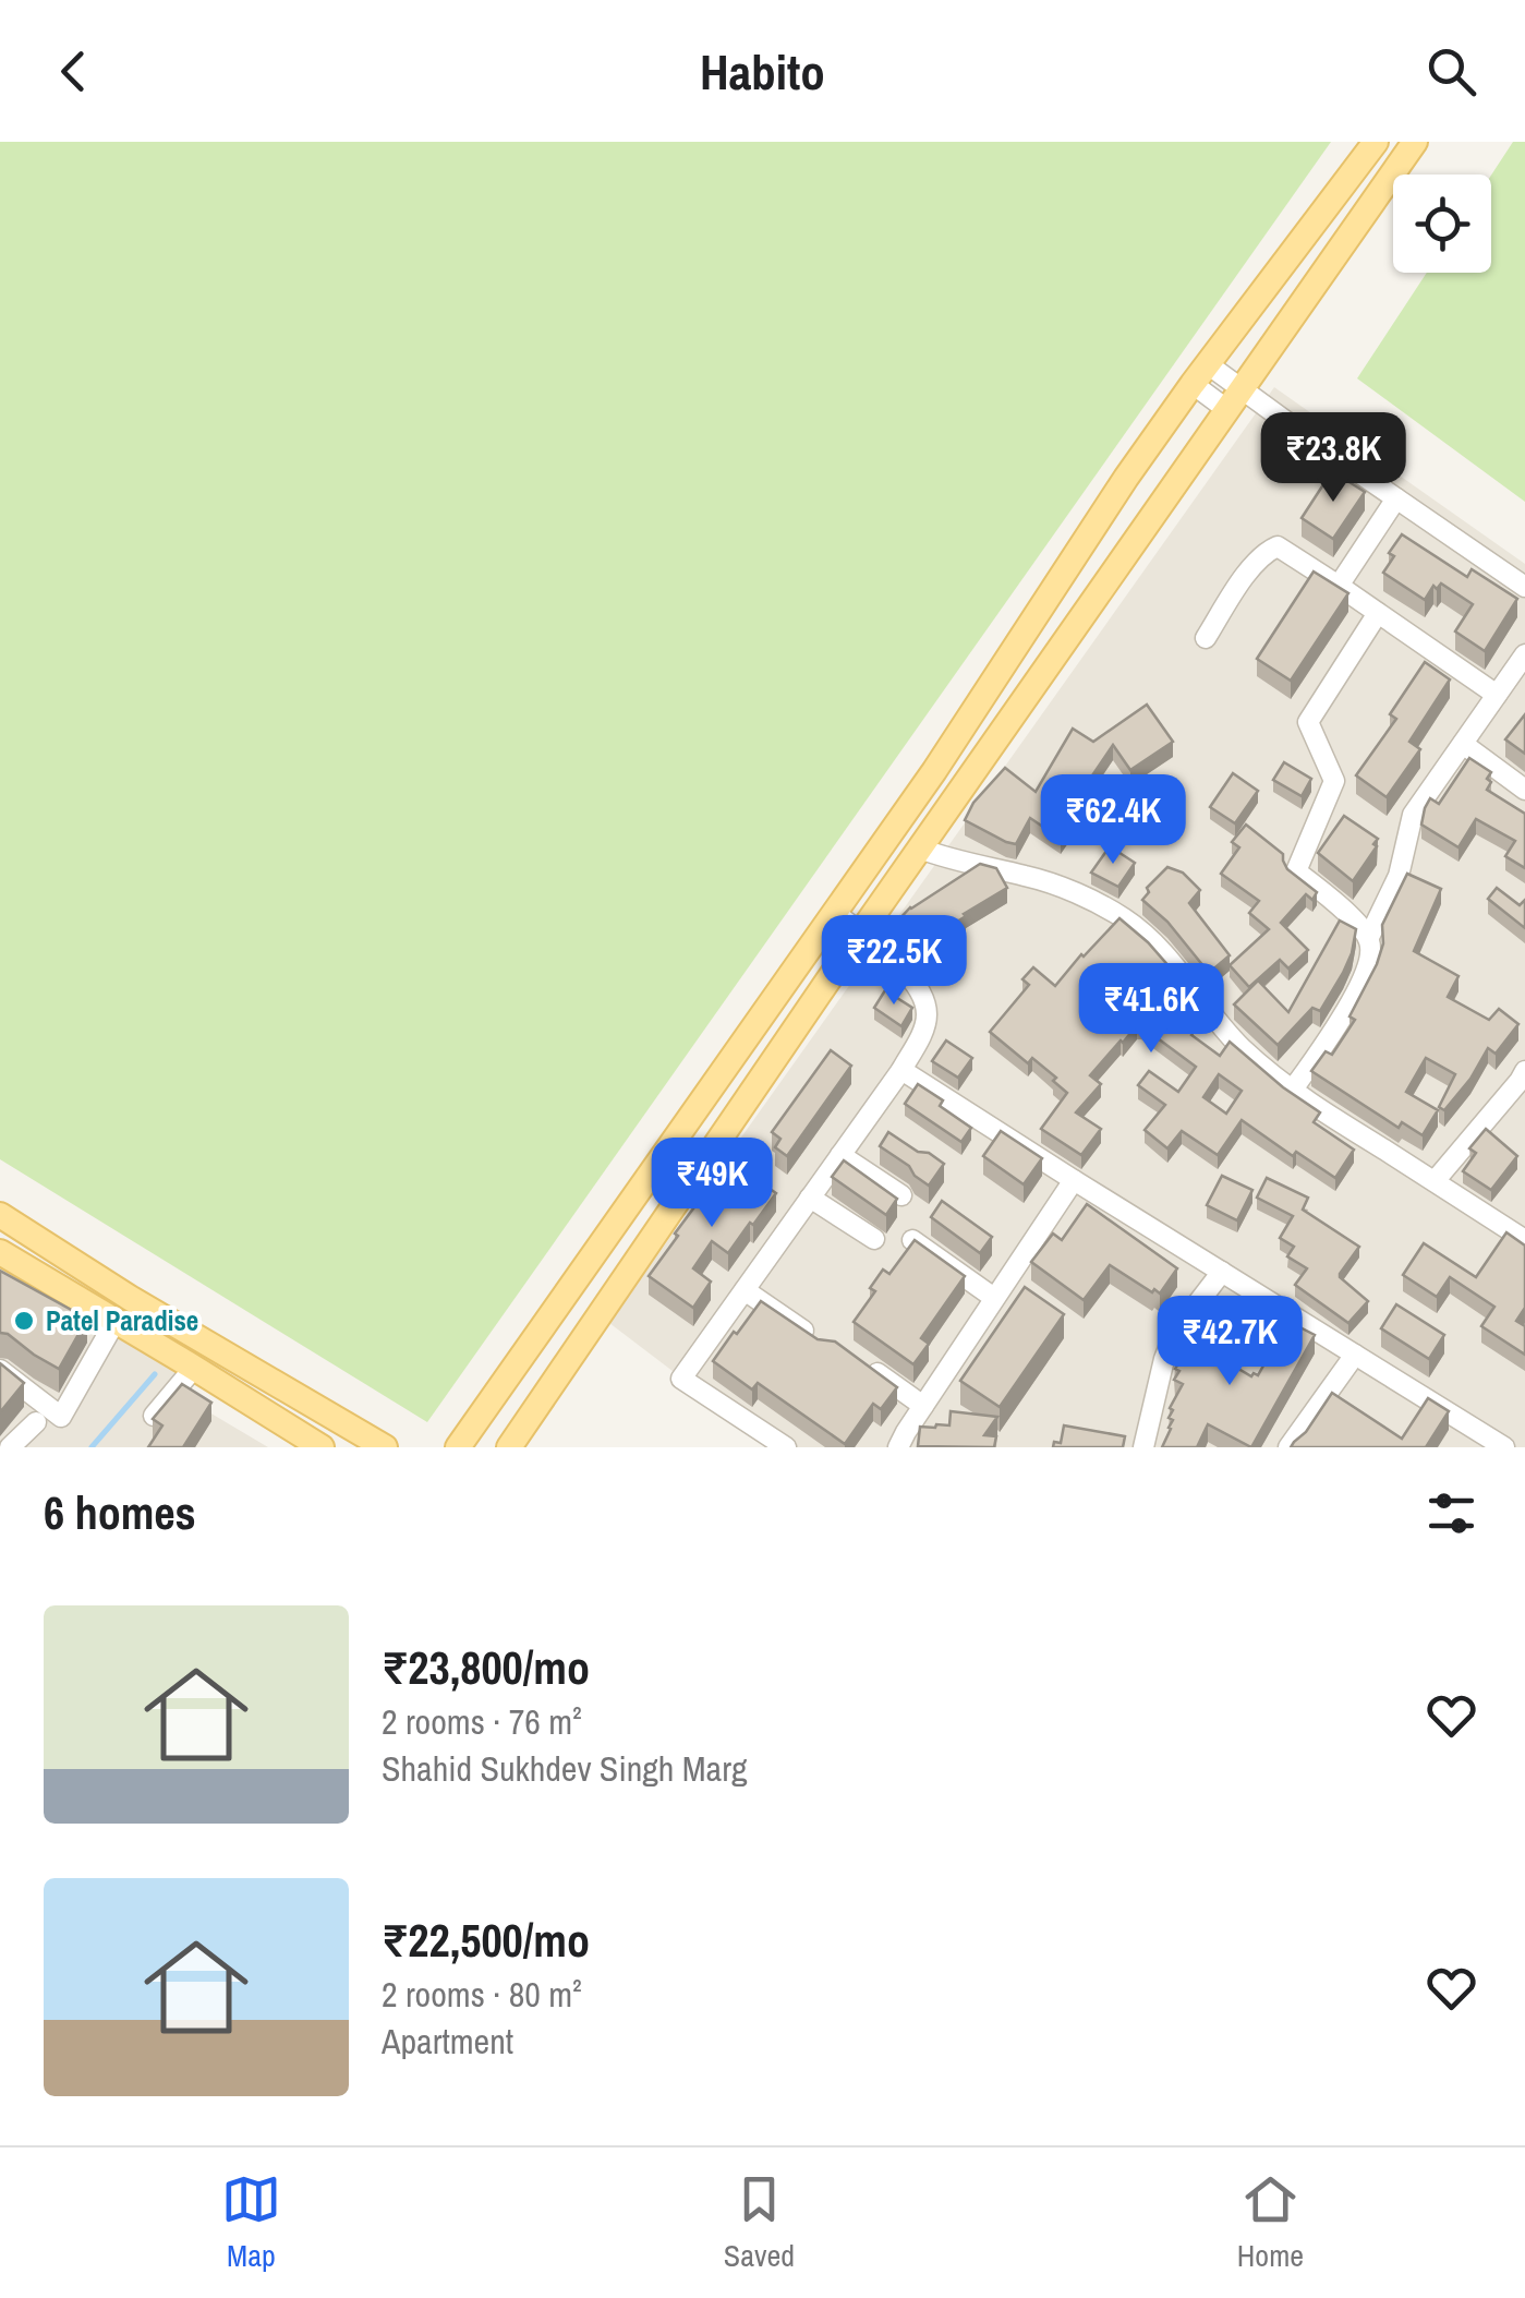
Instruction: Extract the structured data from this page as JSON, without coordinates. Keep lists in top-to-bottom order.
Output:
{
  "places": ["Patel Paradise"],
  "page": {
    "header": "Habito",
    "price": [
      "₹23.8K",
      "₹62.4K",
      "₹22.5K",
      "₹41.6K",
      "₹49K",
      "₹42.7K"
    ],
    "heading": "6 homes",
    "list": [
      {
        "name": "₹23,800/mo",
        "note": "2 rooms · 76 m² · Shahid Sukhdev Singh Marg"
      },
      {
        "name": "₹22,500/mo",
        "note": "2 rooms · 80 m² · Apartment"
      }
    ],
    "tabs": ["Map", "Saved", "Home"]
  }
}
